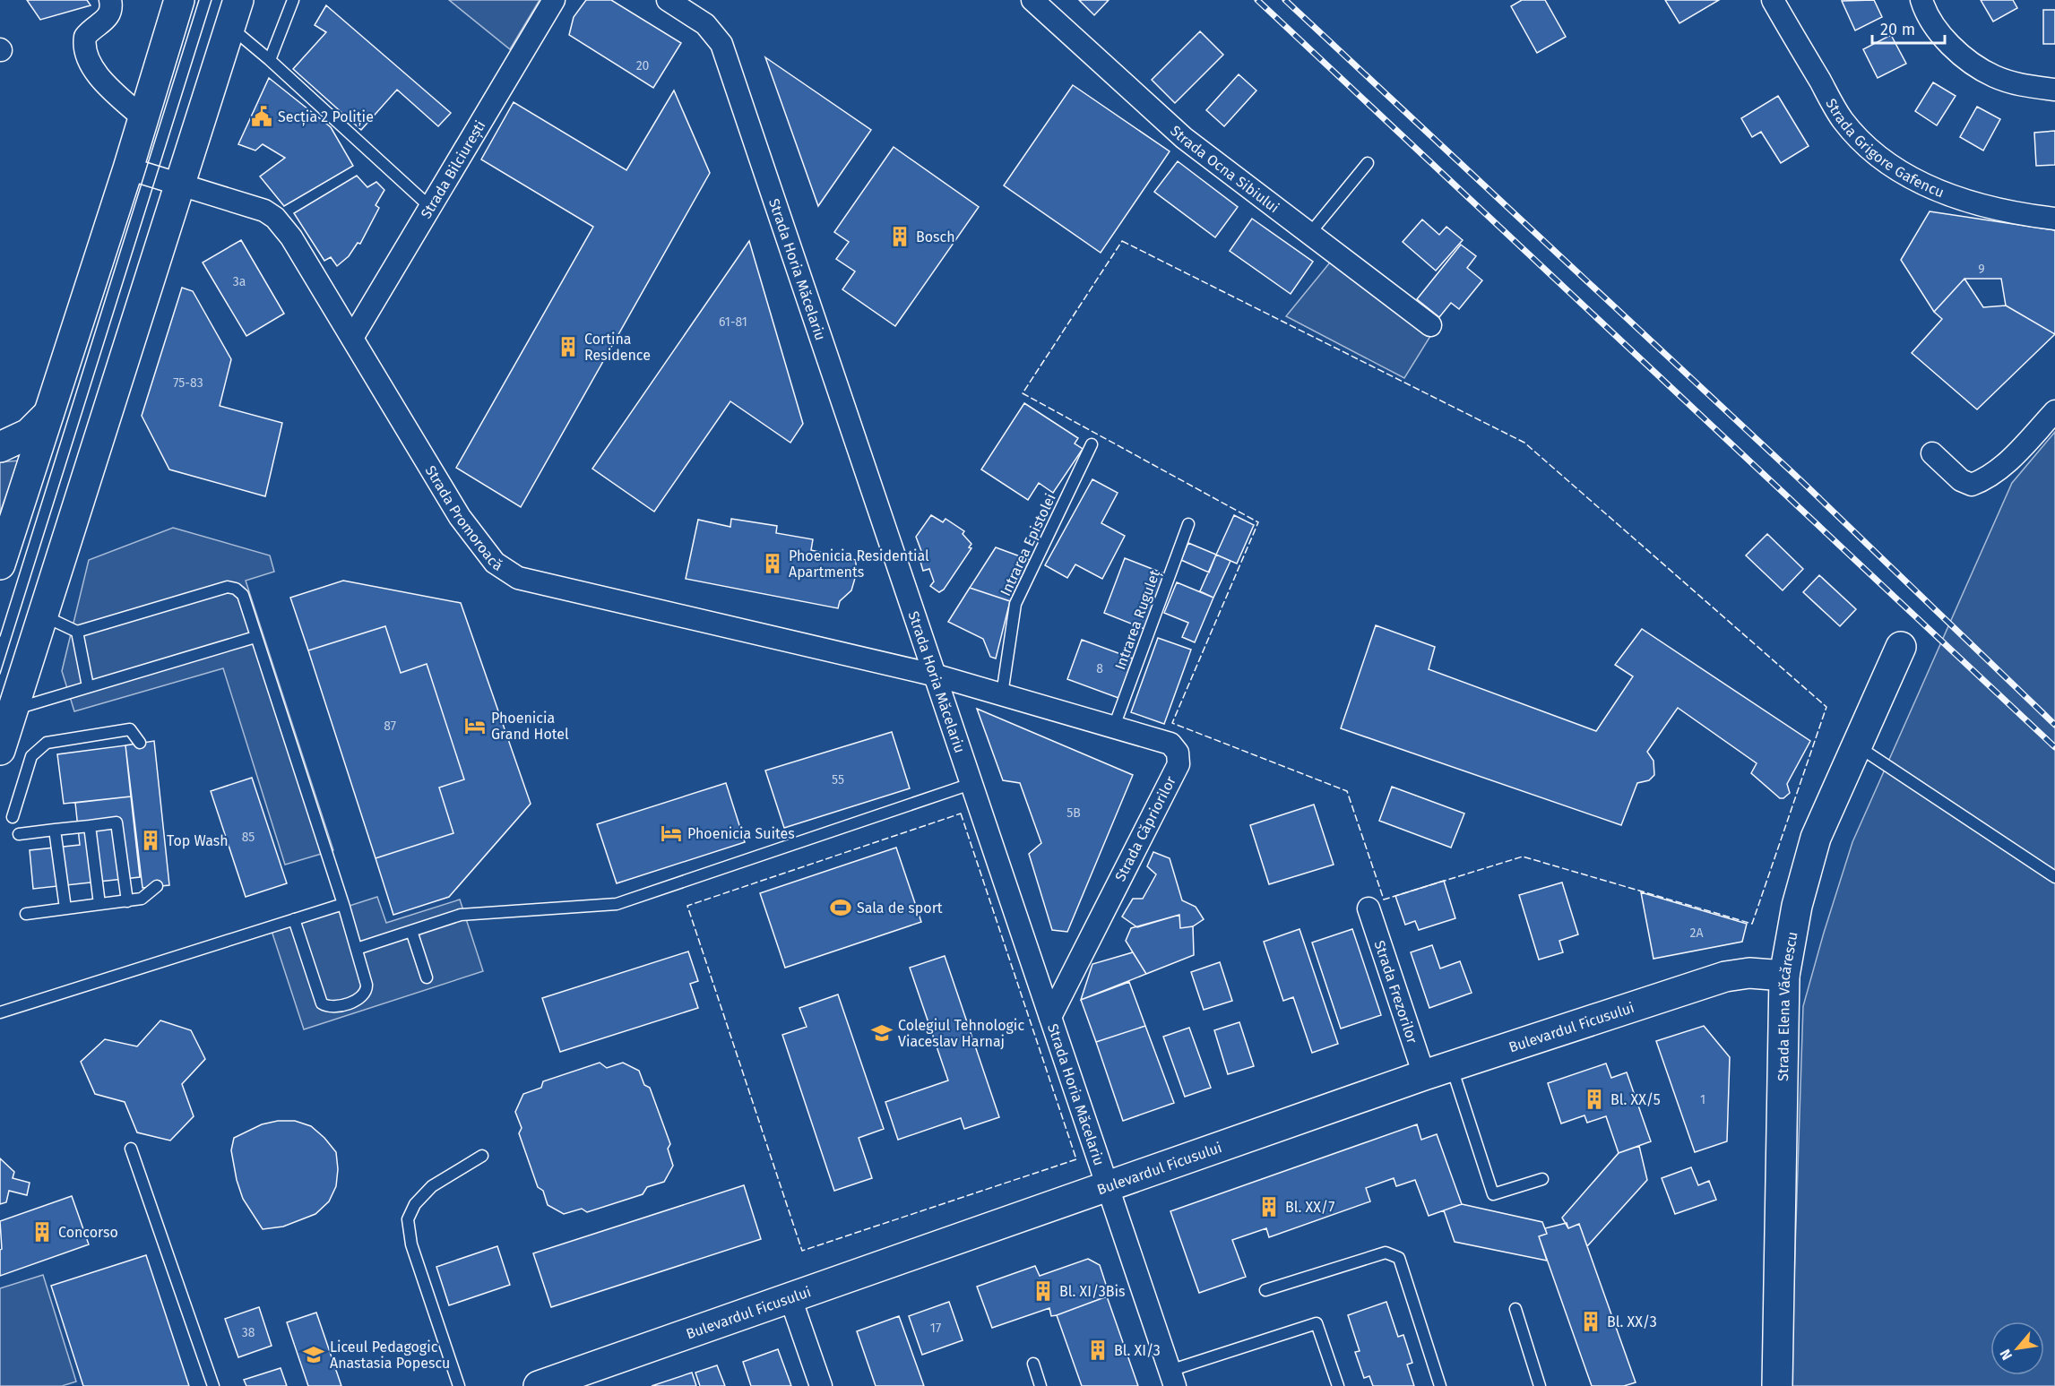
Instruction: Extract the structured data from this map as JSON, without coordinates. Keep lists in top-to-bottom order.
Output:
{
  "streets": {
    "street": [
      "Strada Grigore Gafencu",
      "Strada Bilciurești",
      "Strada Ocna Sibiului",
      "Strada Horia Măcelariu",
      "Strada Promoroacă",
      "Strada Căpriorilor",
      "Strada Frezorilor",
      "Strada Elena Văcărescu",
      "Bulevardul Ficusului"
    ],
    "lane": ["Intrarea Epistolei", "Intrarea Ruguleț"]
  },
  "crossings": [
    ["Strada Bilciurești", "Strada Promoroacă"],
    ["Strada Horia Măcelariu", "Strada Promoroacă"],
    ["Strada Horia Măcelariu", "Strada Căpriorilor"],
    ["Strada Horia Măcelariu", "Bulevardul Ficusului"],
    ["Strada Promoroacă", "Strada Căpriorilor"],
    ["Intrarea Epistolei", "Strada Căpriorilor"],
    ["Intrarea Ruguleț", "Strada Căpriorilor"],
    ["Strada Frezorilor", "Bulevardul Ficusului"],
    ["Strada Elena Văcărescu", "Bulevardul Ficusului"]
  ],
  "places": {
    "public building": ["Secția 2 Poliție"],
    "building": [
      "Bosch",
      "Cortina Residence",
      "Phoenicia Residential Apartments",
      "Top Wash",
      "Bl. XX/5",
      "Bl. XX/7",
      "Concorso",
      "Bl. XI/3Bis",
      "Bl. XX/3",
      "Bl. XI/3"
    ],
    "hotel": ["Phoenicia Grand Hotel", "Phoenicia Suites"],
    "sports": ["Sala de sport"],
    "school or university": ["Colegiul Tehnologic Viaceslav Harnaj", "Liceul Pedagogic Anastasia Popescu"]
  },
  "house_numbers": [
    "20",
    "9",
    "3a",
    "61-81",
    "75-83",
    "8",
    "87",
    "55",
    "5B",
    "85",
    "2A",
    "1",
    "17",
    "38"
  ],
  "scale_bar": "20 m",
  "north": "bottom left"
}
